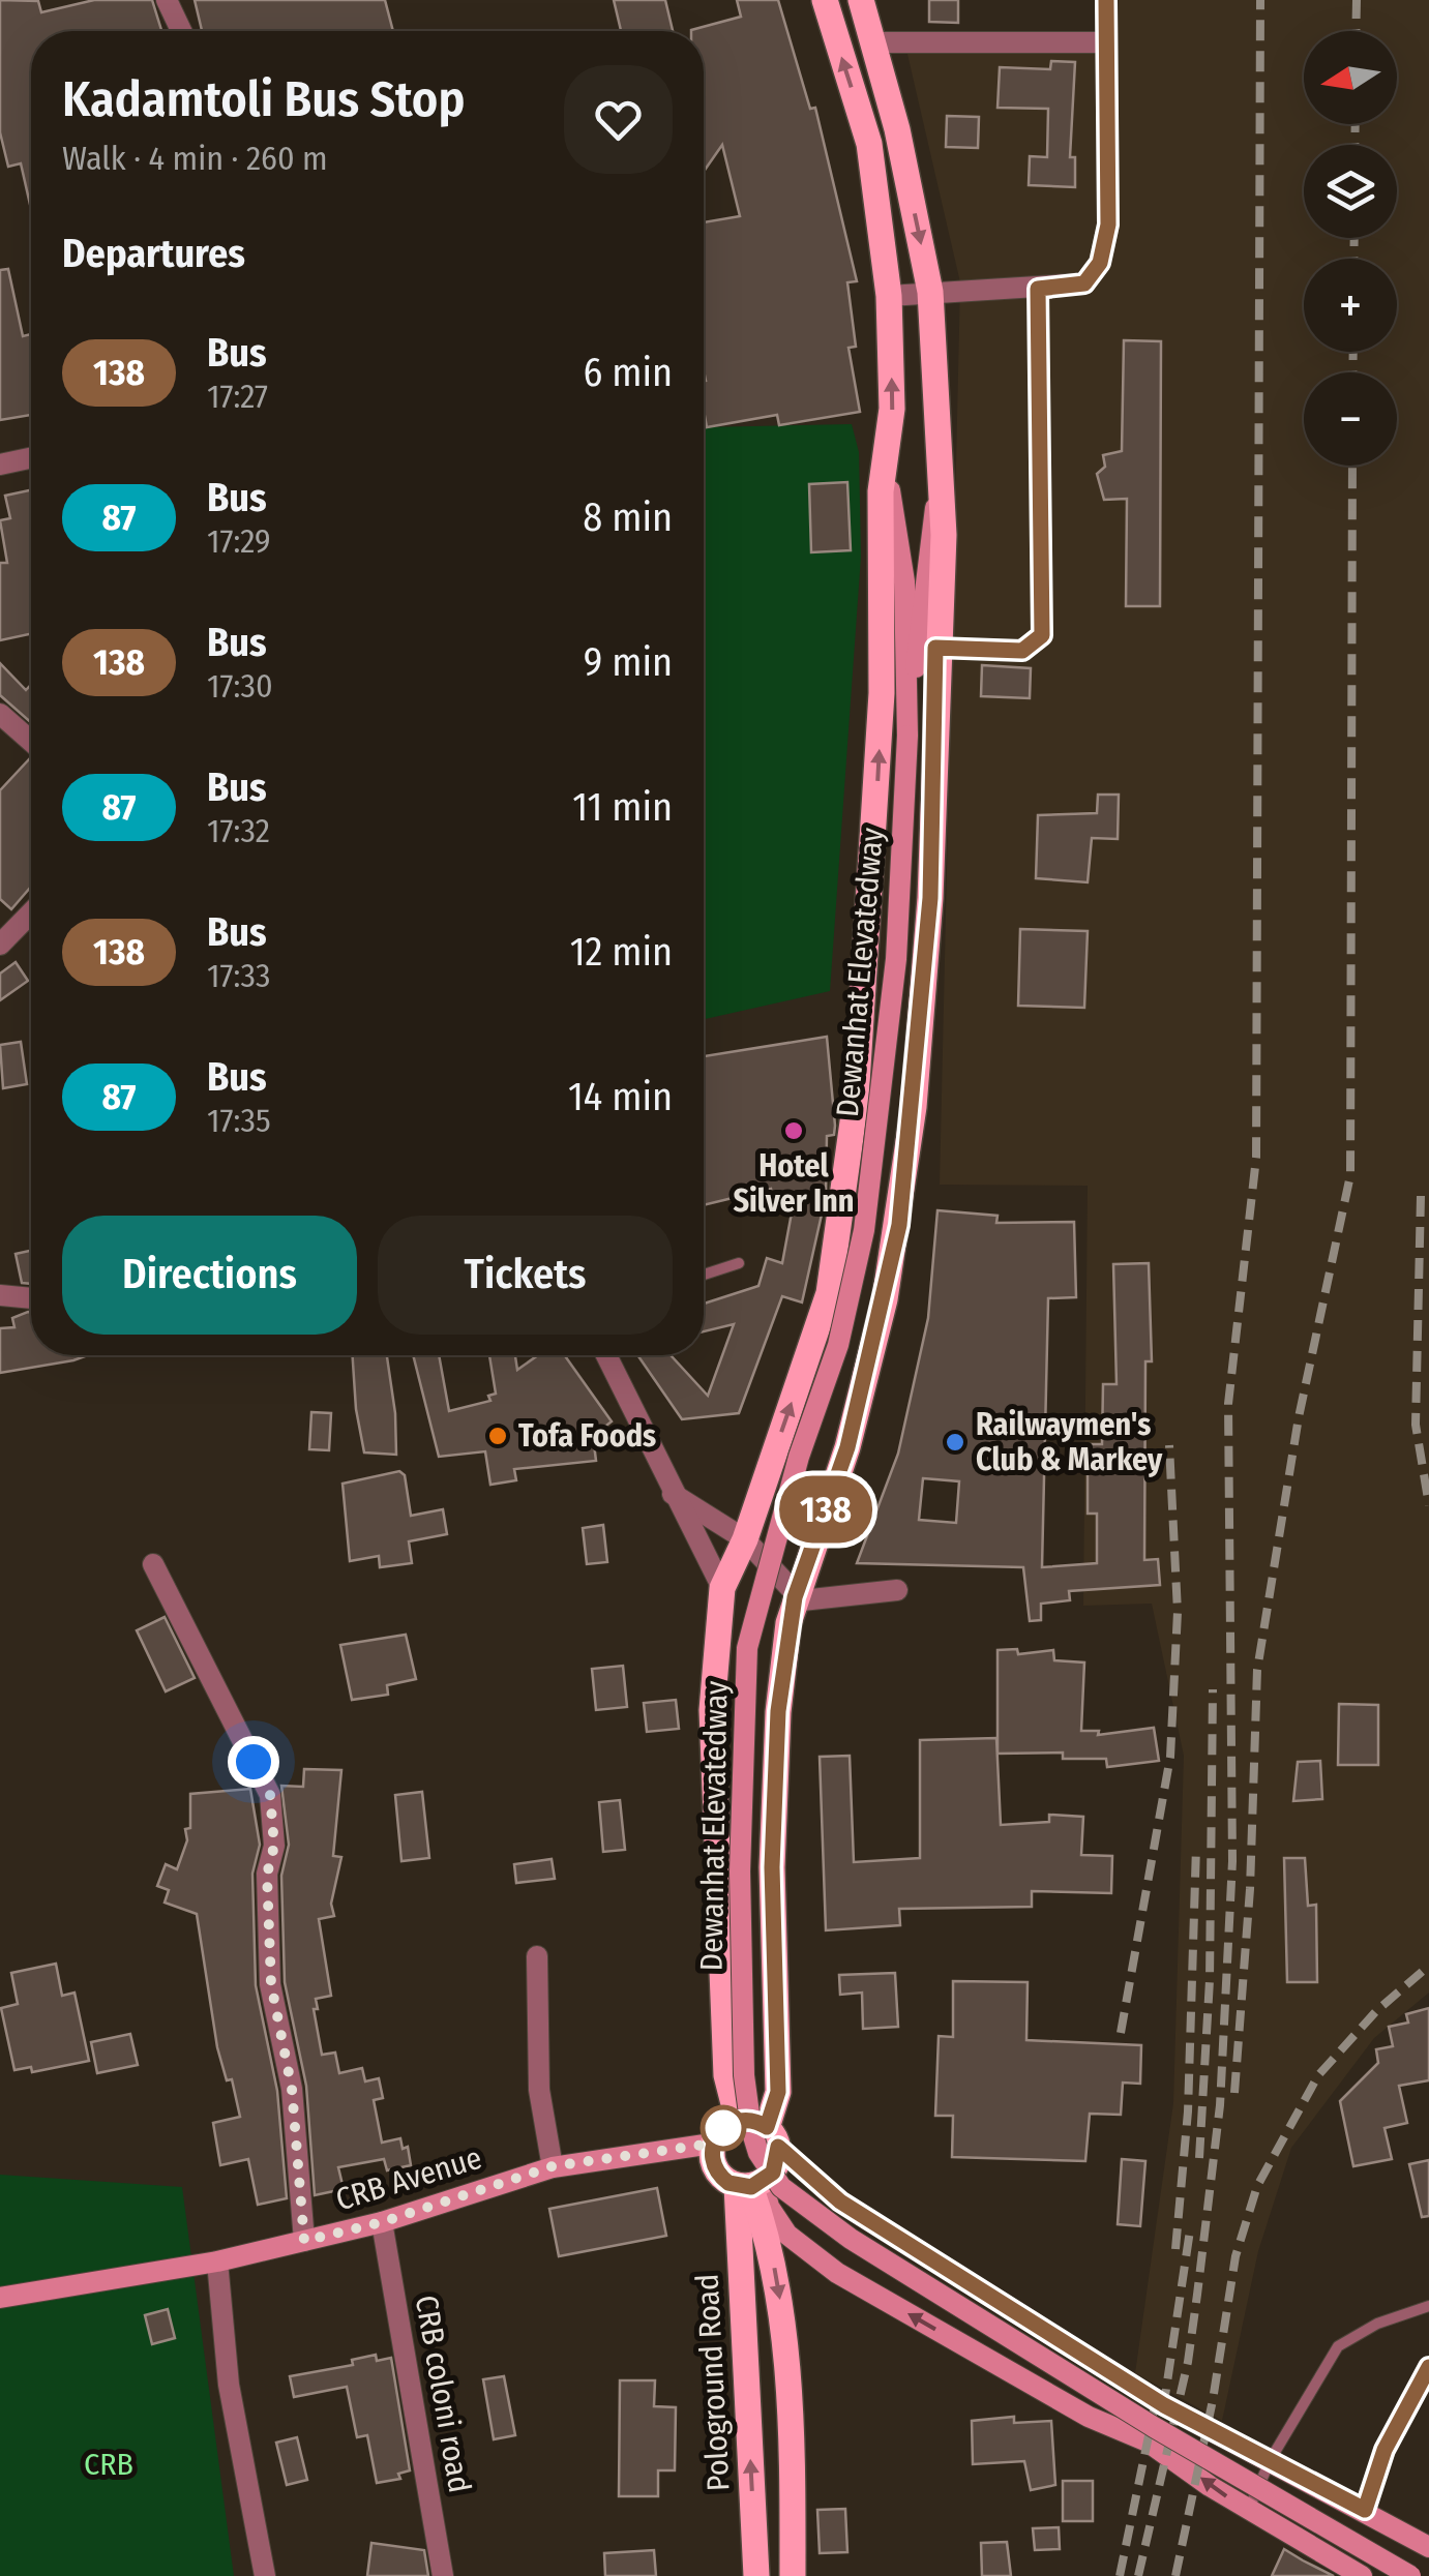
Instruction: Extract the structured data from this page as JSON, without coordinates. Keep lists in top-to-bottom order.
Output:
{
  "streets": {
    "main road": ["Dewanhat Elevatedway", "CRB Avenue", "Pologround Road"],
    "street": ["CRB coloni road"]
  },
  "crossings": [
    ["CRB Avenue", "Pologround Road"],
    ["CRB Avenue", "CRB coloni road"]
  ],
  "parks": ["CRB"],
  "places": ["Hotel Silver Inn", "Tofa Foods", "Railwaymen's Club & Markey"],
  "lines": ["bus line 138"],
  "north": "left",
  "page": {
    "on_map": "138",
    "map_buttons": ["+", "−"],
    "heading": [
      ["Kadamtoli Bus Stop", "Walk · 4 min · 260 m"],
      "Departures"
    ],
    "list": [
      {
        "mark": "138",
        "name": "Bus",
        "note": "17:27",
        "value": "6 min"
      },
      {
        "mark": "87",
        "name": "Bus",
        "note": "17:29",
        "value": "8 min"
      },
      {
        "mark": "138",
        "name": "Bus",
        "note": "17:30",
        "value": "9 min"
      },
      {
        "mark": "87",
        "name": "Bus",
        "note": "17:32",
        "value": "11 min"
      },
      {
        "mark": "138",
        "name": "Bus",
        "note": "17:33",
        "value": "12 min"
      },
      {
        "mark": "87",
        "name": "Bus",
        "note": "17:35",
        "value": "14 min"
      }
    ],
    "buttons": ["Directions", "Tickets"]
  }
}
